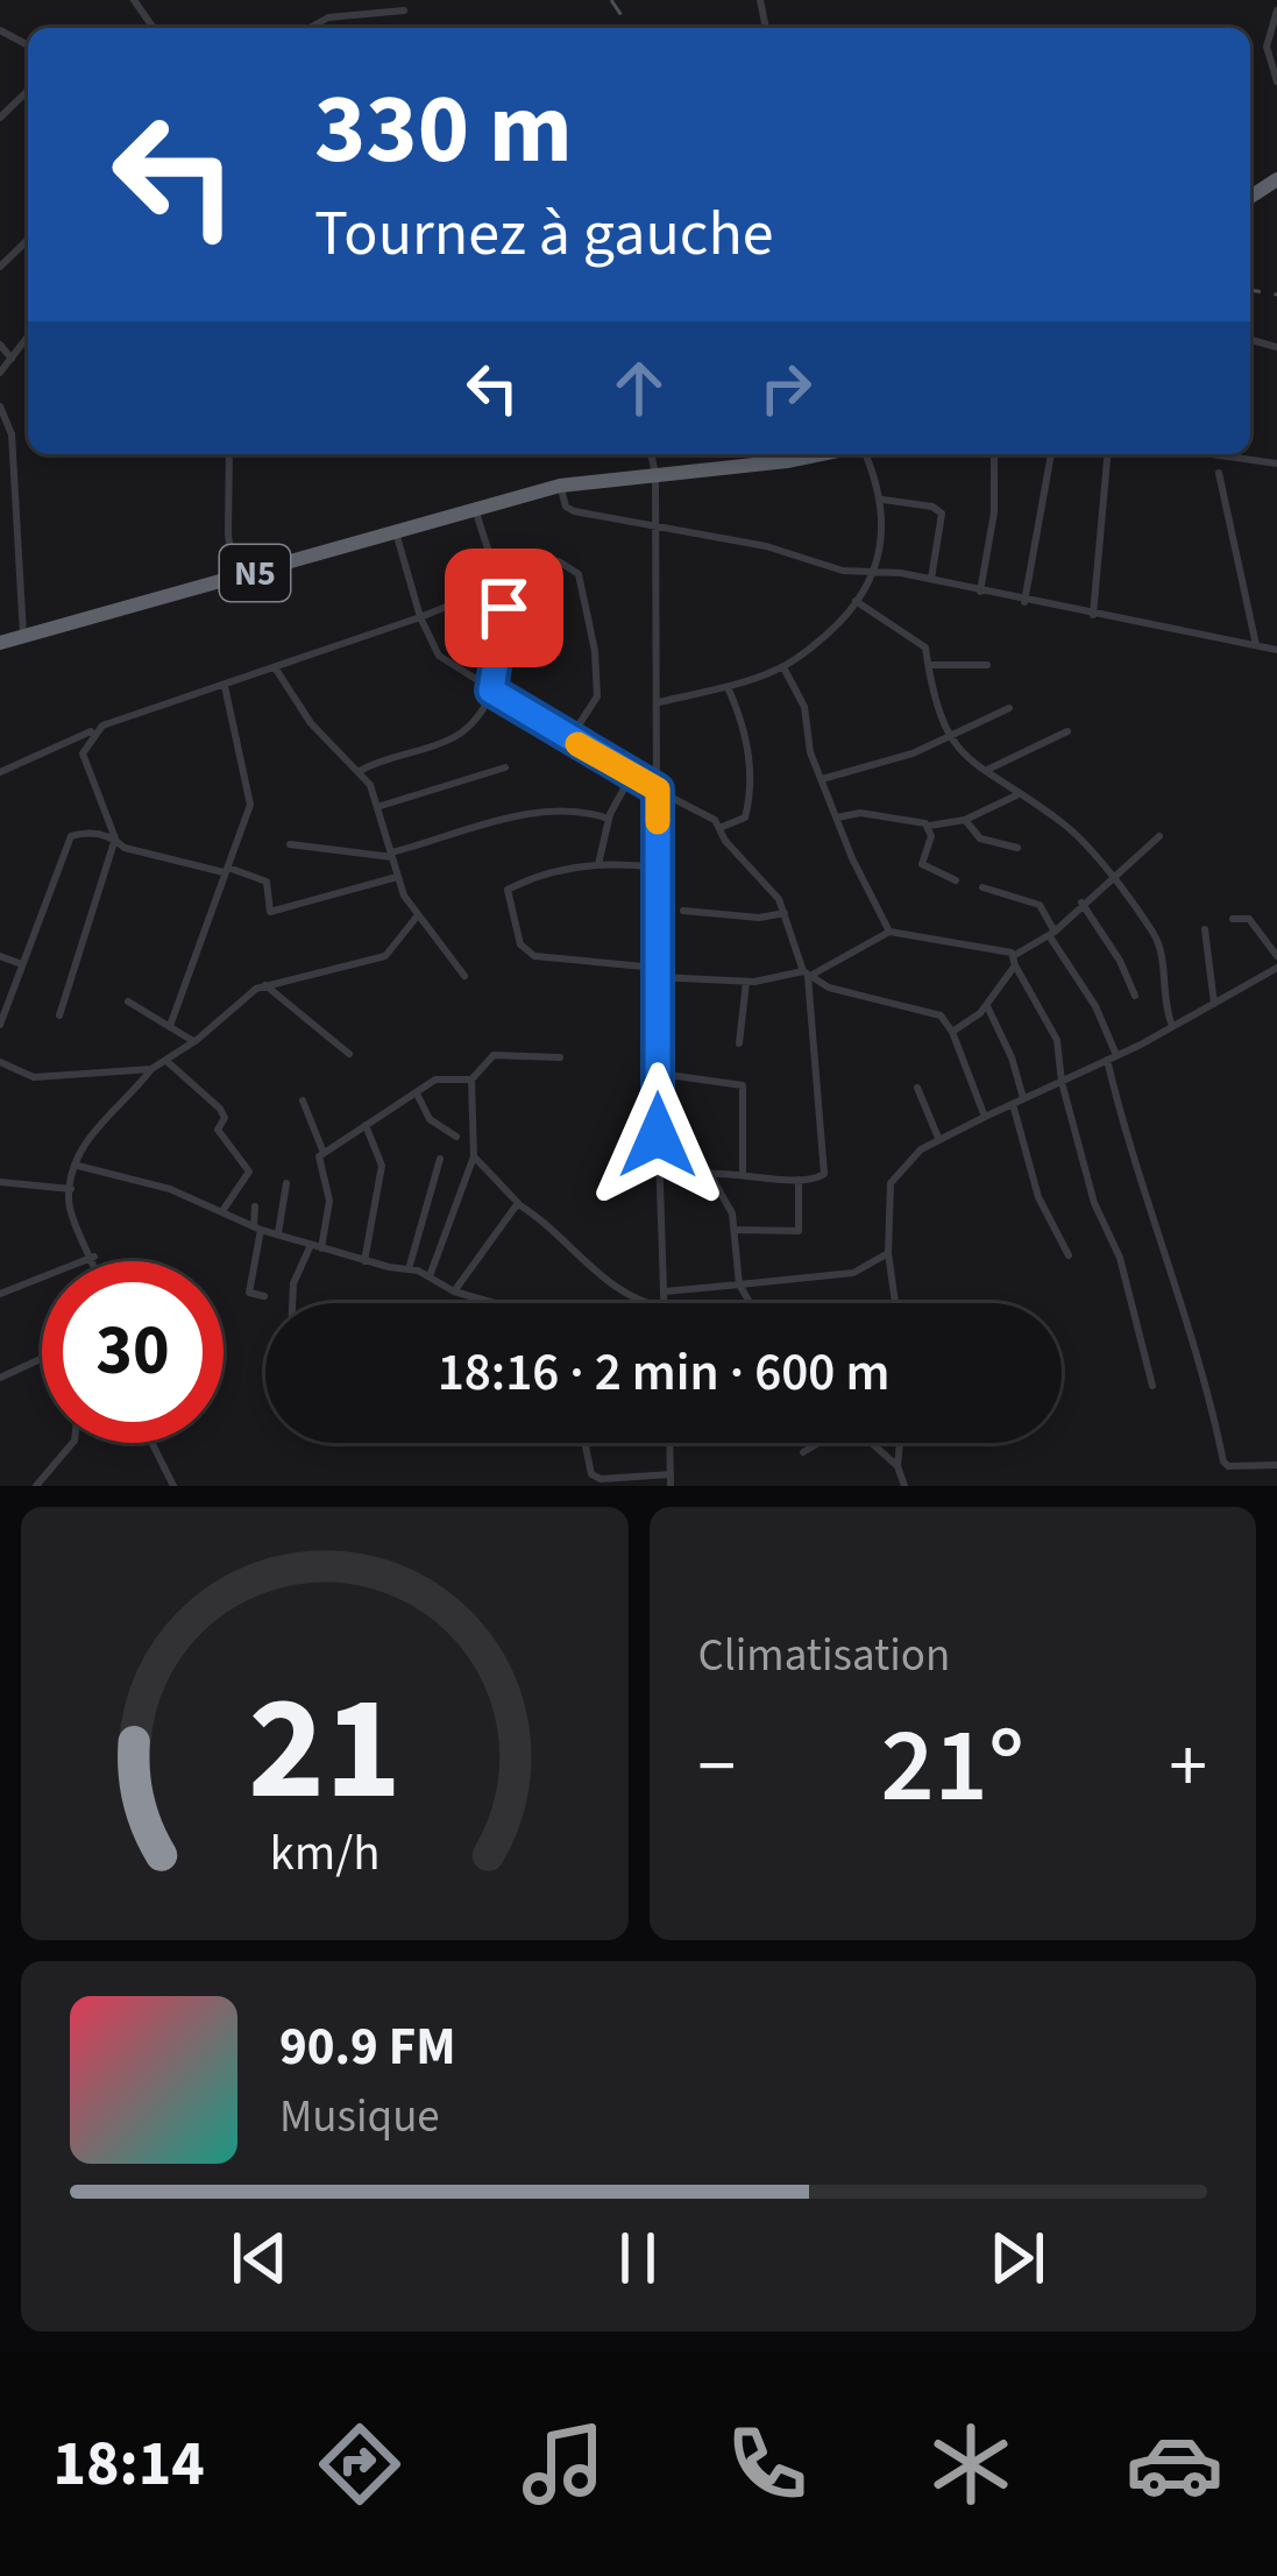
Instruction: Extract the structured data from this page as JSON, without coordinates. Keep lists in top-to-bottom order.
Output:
{
  "streets": {
    "highway": ["N5"]
  },
  "page": {
    "turn": ["330 m", "Tournez à gauche"],
    "limit": "30",
    "trip": "18:16 · 2 min · 600 m",
    "tile": "Climatisation",
    "heat": ["−", "21°", "+"],
    "song": ["90.9 FM", "Musique"],
    "tabs": "18:14",
    "gauge": ["21", "km/h"]
  }
}
